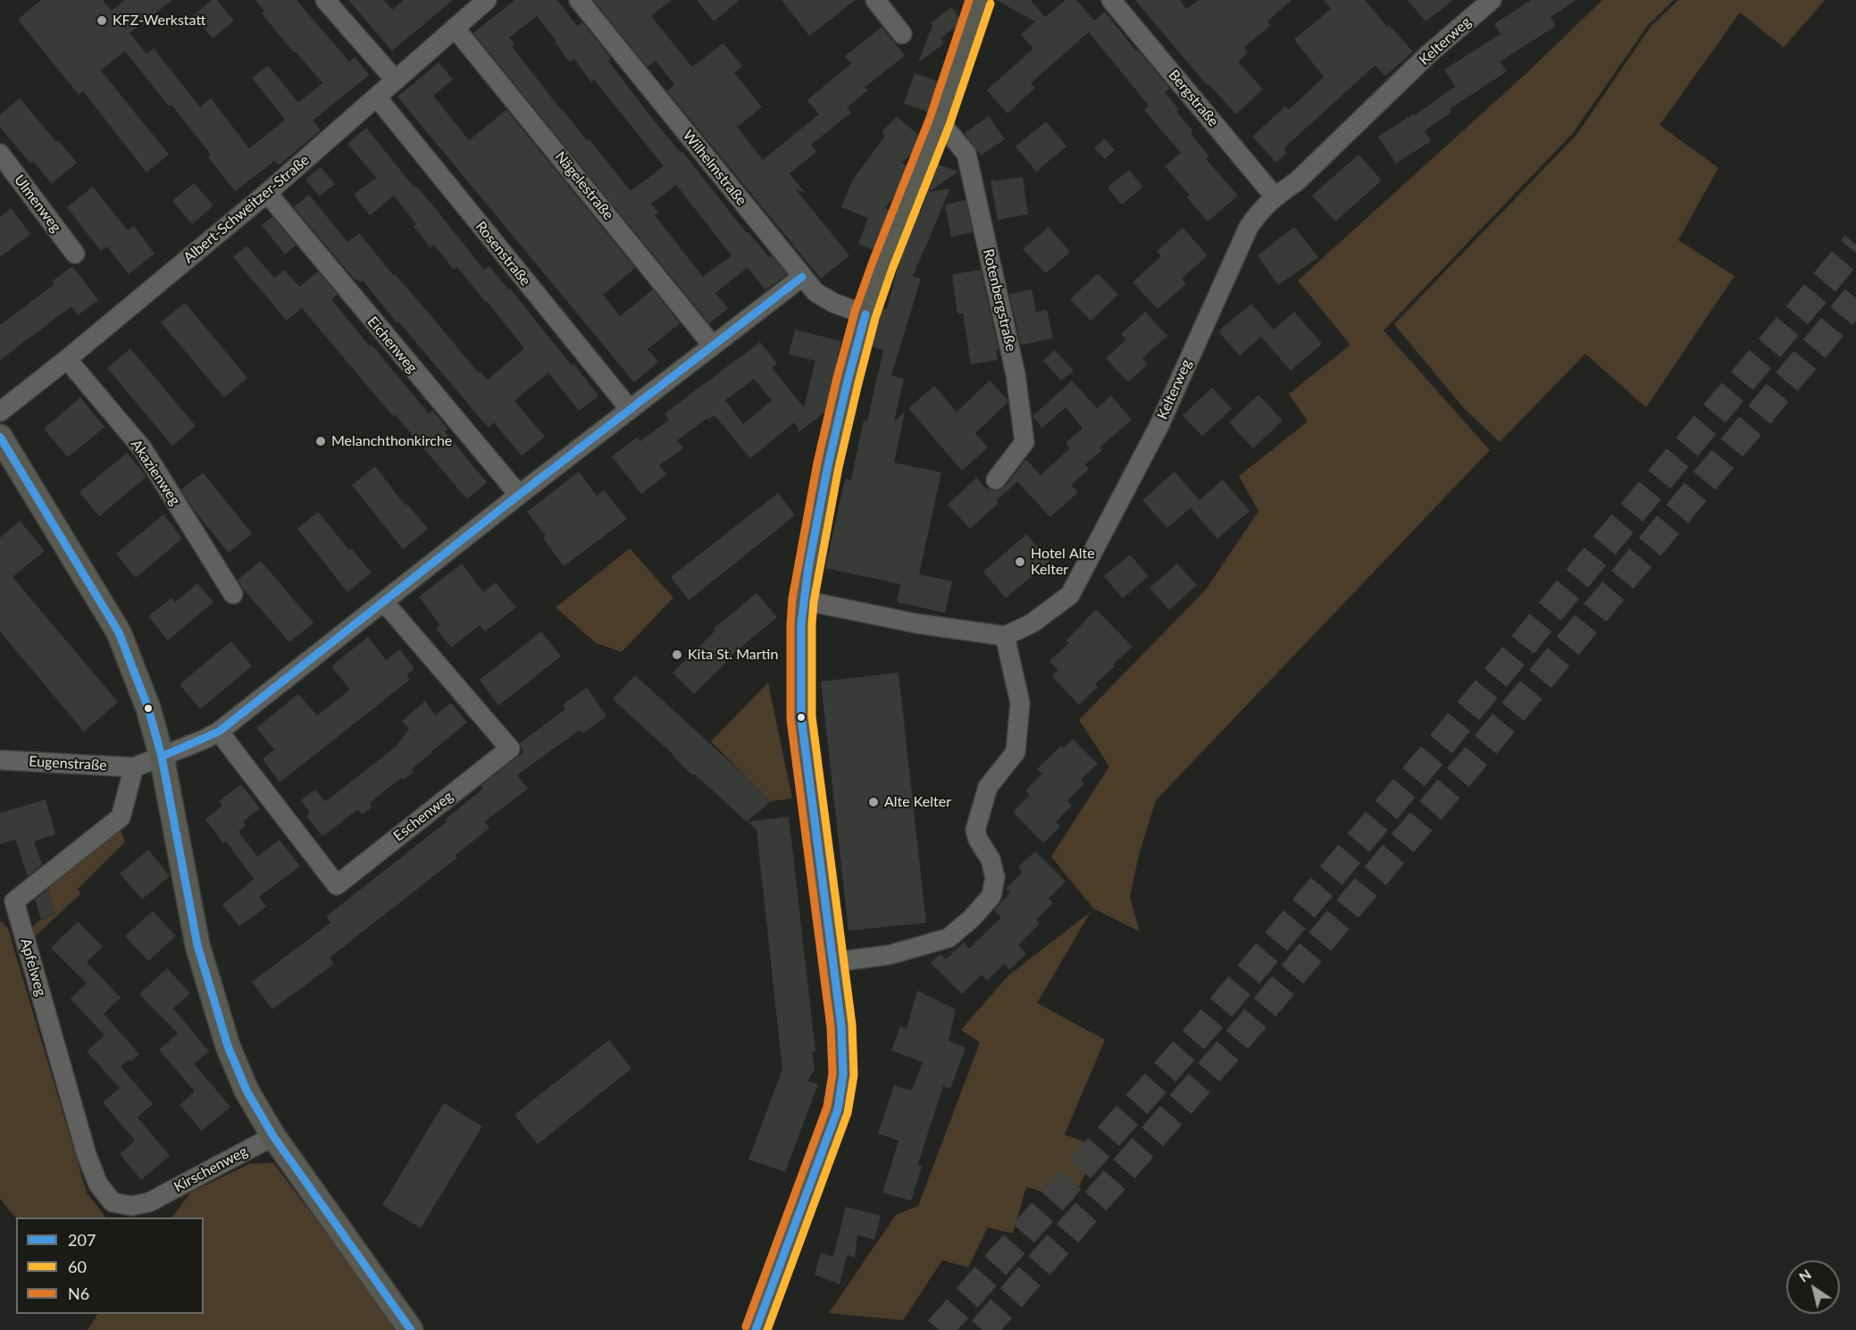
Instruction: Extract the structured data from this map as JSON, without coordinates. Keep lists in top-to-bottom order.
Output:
{
  "streets": {
    "street": [
      "Kelterweg",
      "Bergstraße",
      "Wilhelmstraße",
      "Nägelestraße",
      "Ulmenweg",
      "Albert-Schweitzer-Straße",
      "Rosenstraße",
      "Rotenbergstraße",
      "Eichenweg",
      "Akazienweg",
      "Eugenstraße",
      "Eschenweg",
      "Apfelweg",
      "Kirschenweg"
    ]
  },
  "crossings": [
    ["Kelterweg", "Bergstraße"],
    ["Nägelestraße", "Albert-Schweitzer-Straße"],
    ["Albert-Schweitzer-Straße", "Rosenstraße"],
    ["Albert-Schweitzer-Straße", "Eichenweg"],
    ["Albert-Schweitzer-Straße", "Akazienweg"],
    ["Eugenstraße", "Apfelweg"],
    ["Apfelweg", "Kirschenweg"]
  ],
  "places": [
    "KFZ-Werkstatt",
    "Melanchthonkirche",
    "Hotel Alte Kelter",
    "Kita St. Martin",
    "Alte Kelter"
  ],
  "lines": ["transit line N6", "transit line 60", "transit line 207"],
  "legend": ["207", "60", "N6"],
  "north": "top left"
}
